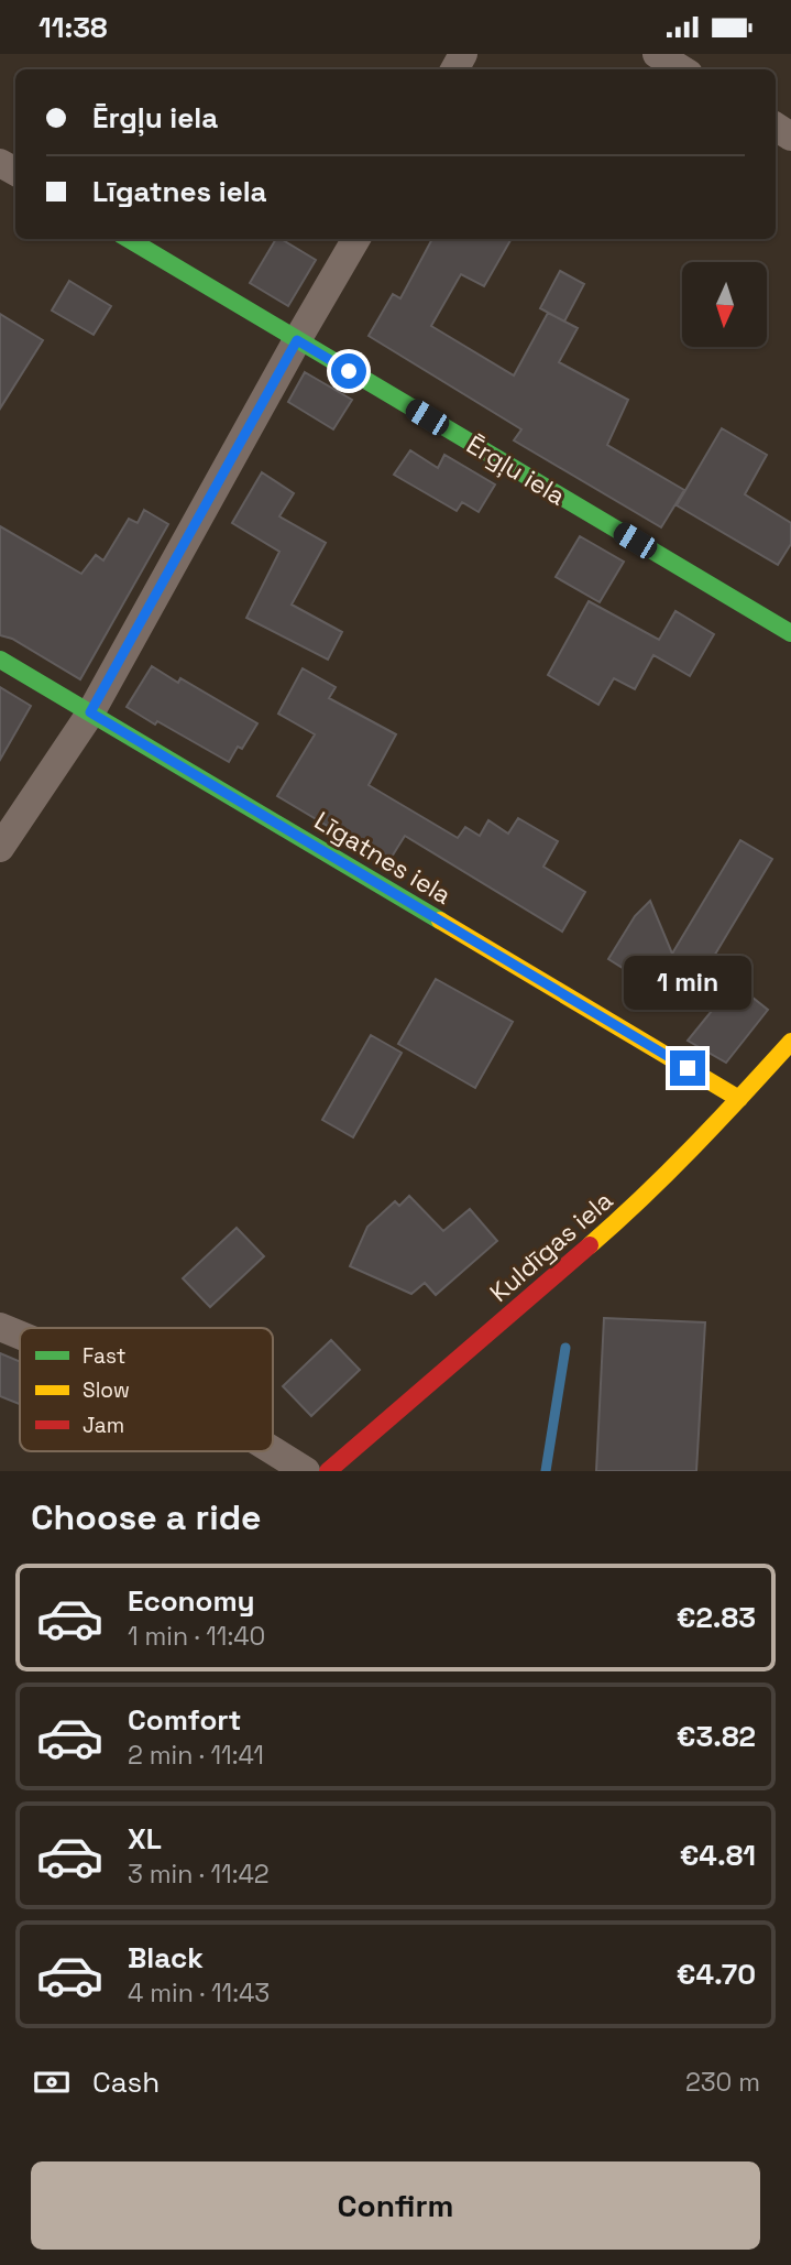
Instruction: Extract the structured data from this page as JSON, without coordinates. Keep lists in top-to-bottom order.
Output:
{
  "streets": {
    "street": ["Ērgļu iela", "Līgatnes iela", "Kuldīgas iela"]
  },
  "crossings": [
    ["Līgatnes iela", "Kuldīgas iela"]
  ],
  "legend": ["Fast", "Slow", "Jam"],
  "north": "bottom",
  "page": {
    "status": "11:38",
    "banner": ["Ērgļu iela", "Līgatnes iela"],
    "bubble": "1 min",
    "heading": "Choose a ride",
    "list": [
      {
        "name": "Economy",
        "note": "1 min · 11:40",
        "value": "€2.83"
      },
      {
        "name": "Comfort",
        "note": "2 min · 11:41",
        "value": "€3.82"
      },
      {
        "name": "XL",
        "note": "3 min · 11:42",
        "value": "€4.81"
      },
      {
        "name": "Black",
        "note": "4 min · 11:43",
        "value": "€4.70"
      }
    ],
    "pay": ["Cash", "230 m"],
    "buttons": "Confirm"
  }
}
